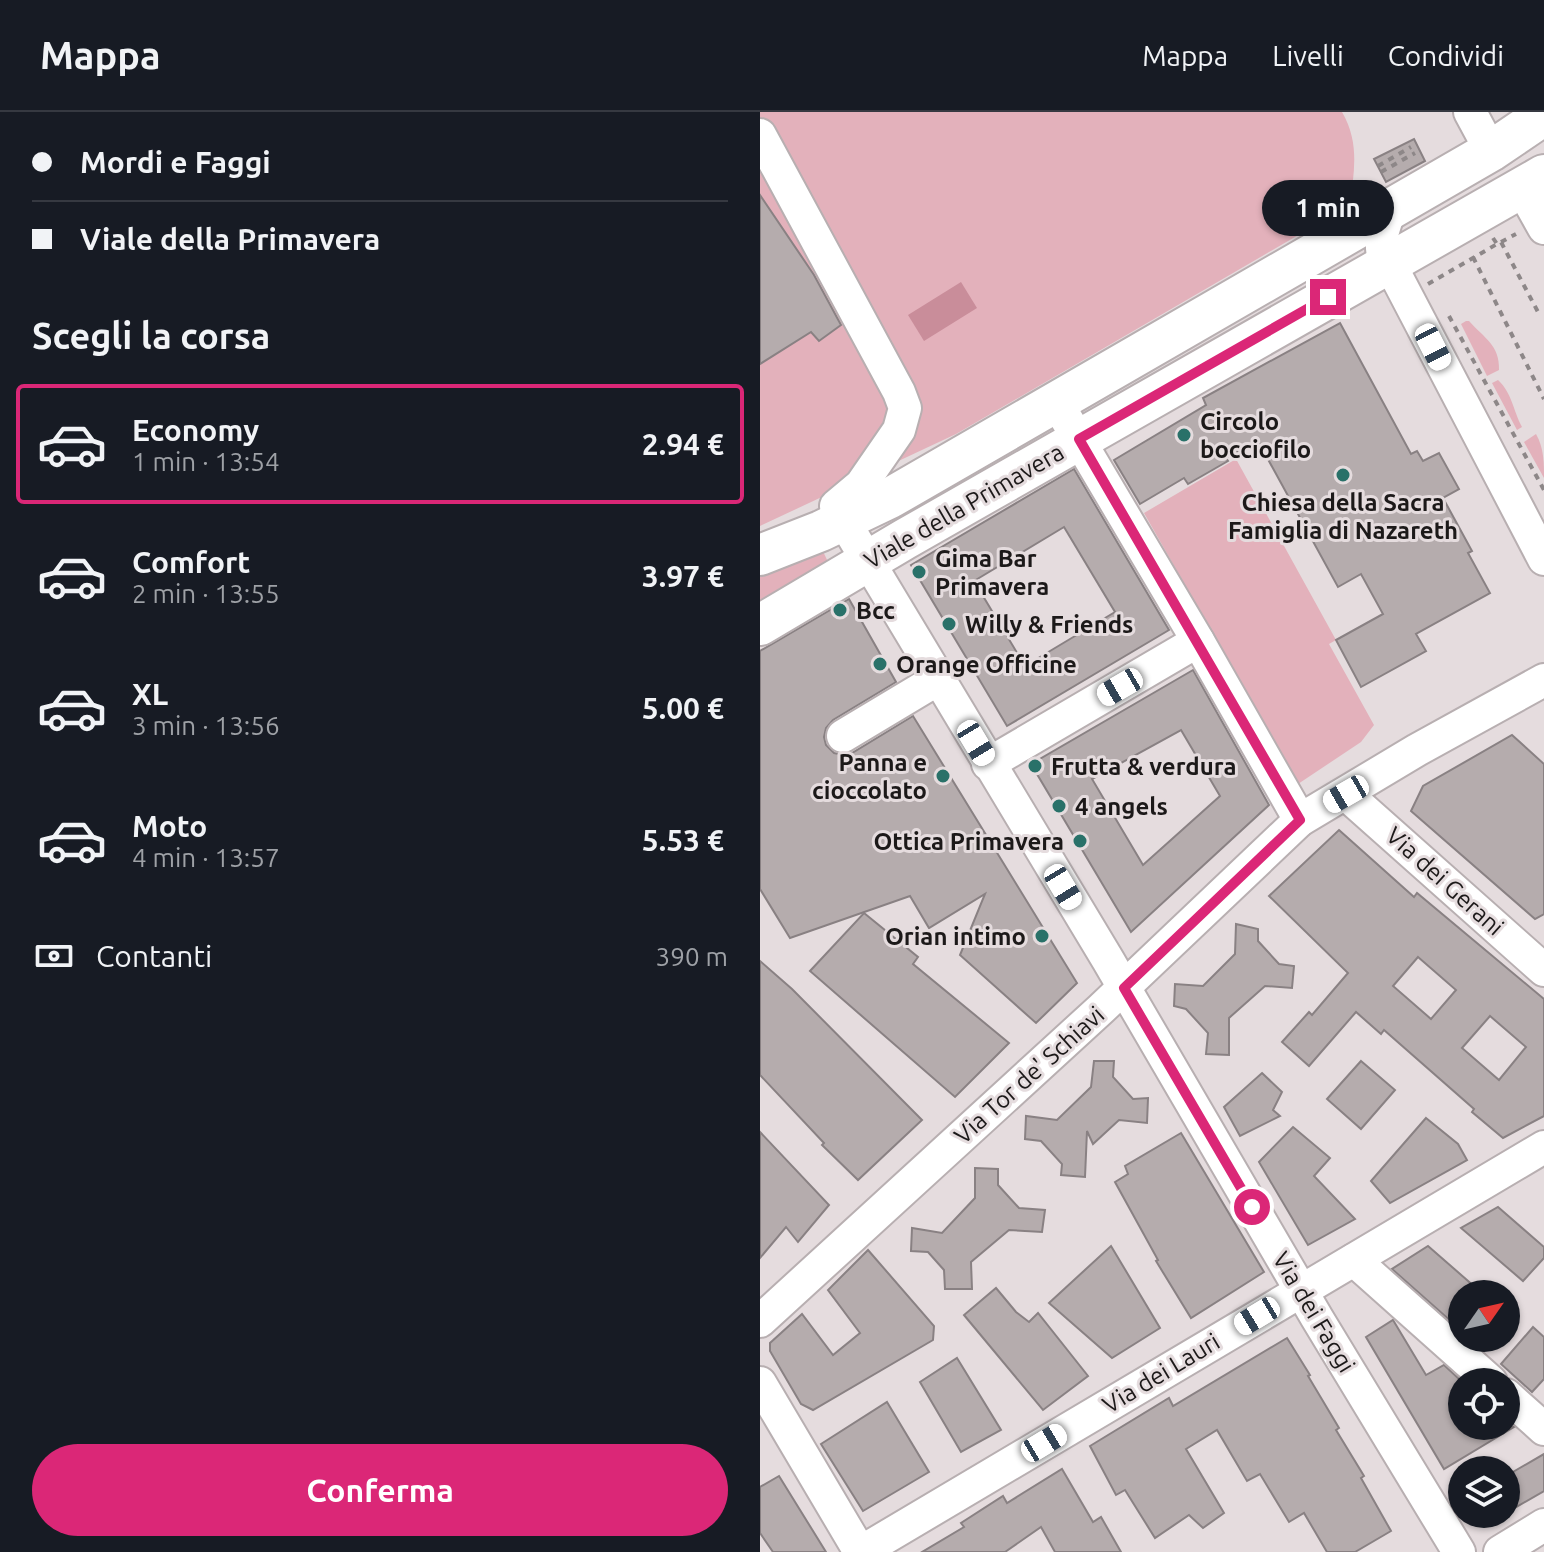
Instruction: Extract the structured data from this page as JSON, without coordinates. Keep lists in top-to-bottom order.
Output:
{
  "streets": {
    "main road": ["Viale della Primavera"],
    "street": [
      "Via dei Gerani",
      "Via Tor de' Schiavi",
      "Via dei Faggi",
      "Via dei Lauri"
    ]
  },
  "crossings": [
    ["Viale della Primavera", "Via dei Faggi"],
    ["Via dei Gerani", "Via Tor de' Schiavi"],
    ["Via Tor de' Schiavi", "Via dei Faggi"],
    ["Via dei Faggi", "Via dei Lauri"]
  ],
  "places": [
    "Circolo bocciofilo",
    "Chiesa della Sacra Famiglia di Nazareth",
    "Gima Bar Primavera",
    "Bcc",
    "Willy & Friends",
    "Orange Officine",
    "Frutta & verdura",
    "Panna e cioccolato",
    "4 angels",
    "Ottica Primavera",
    "Orian intimo"
  ],
  "north": "top right",
  "page": {
    "header": "Mappa",
    "nav": ["Mappa", "Livelli", "Condividi"],
    "banner": ["Mordi e Faggi", "Viale della Primavera"],
    "bubble": "1 min",
    "heading": "Scegli la corsa",
    "list": [
      {
        "name": "Economy",
        "note": "1 min · 13:54",
        "value": "2.94 €"
      },
      {
        "name": "Comfort",
        "note": "2 min · 13:55",
        "value": "3.97 €"
      },
      {
        "name": "XL",
        "note": "3 min · 13:56",
        "value": "5.00 €"
      },
      {
        "name": "Moto",
        "note": "4 min · 13:57",
        "value": "5.53 €"
      }
    ],
    "pay": ["Contanti", "390 m"],
    "buttons": "Conferma"
  }
}
